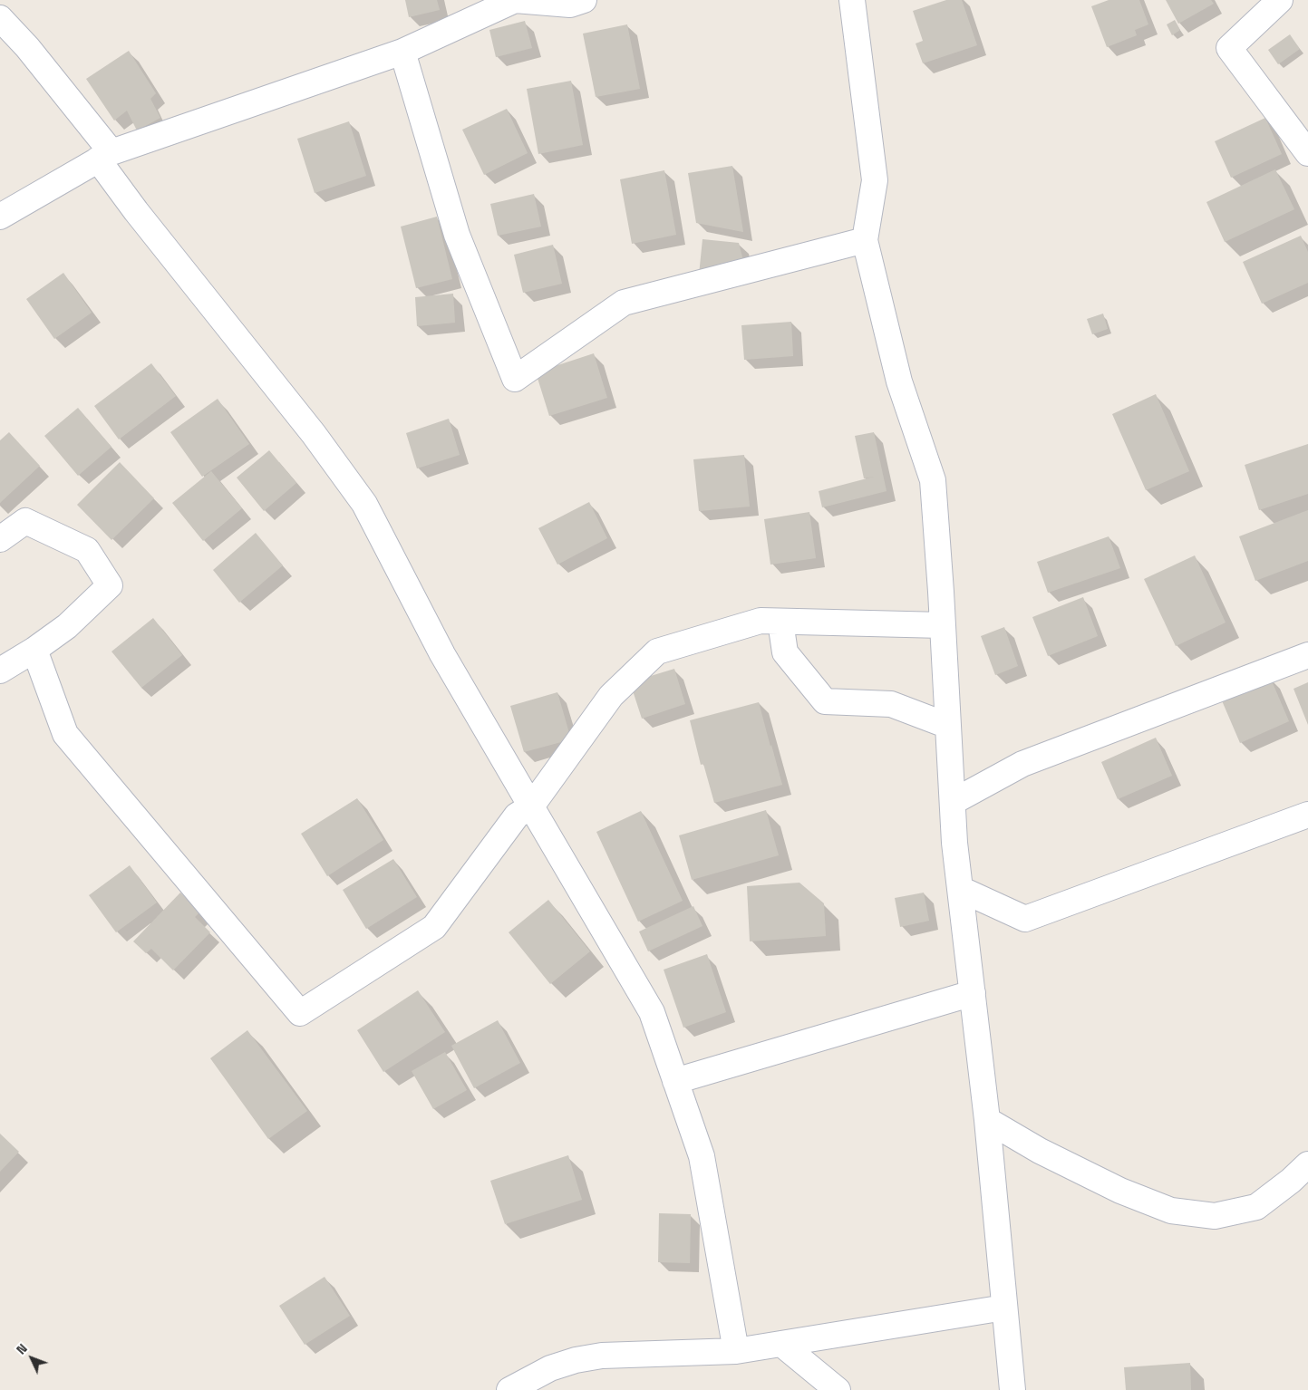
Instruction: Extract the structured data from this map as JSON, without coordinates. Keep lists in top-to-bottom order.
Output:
{
  "north": "top left"
}
